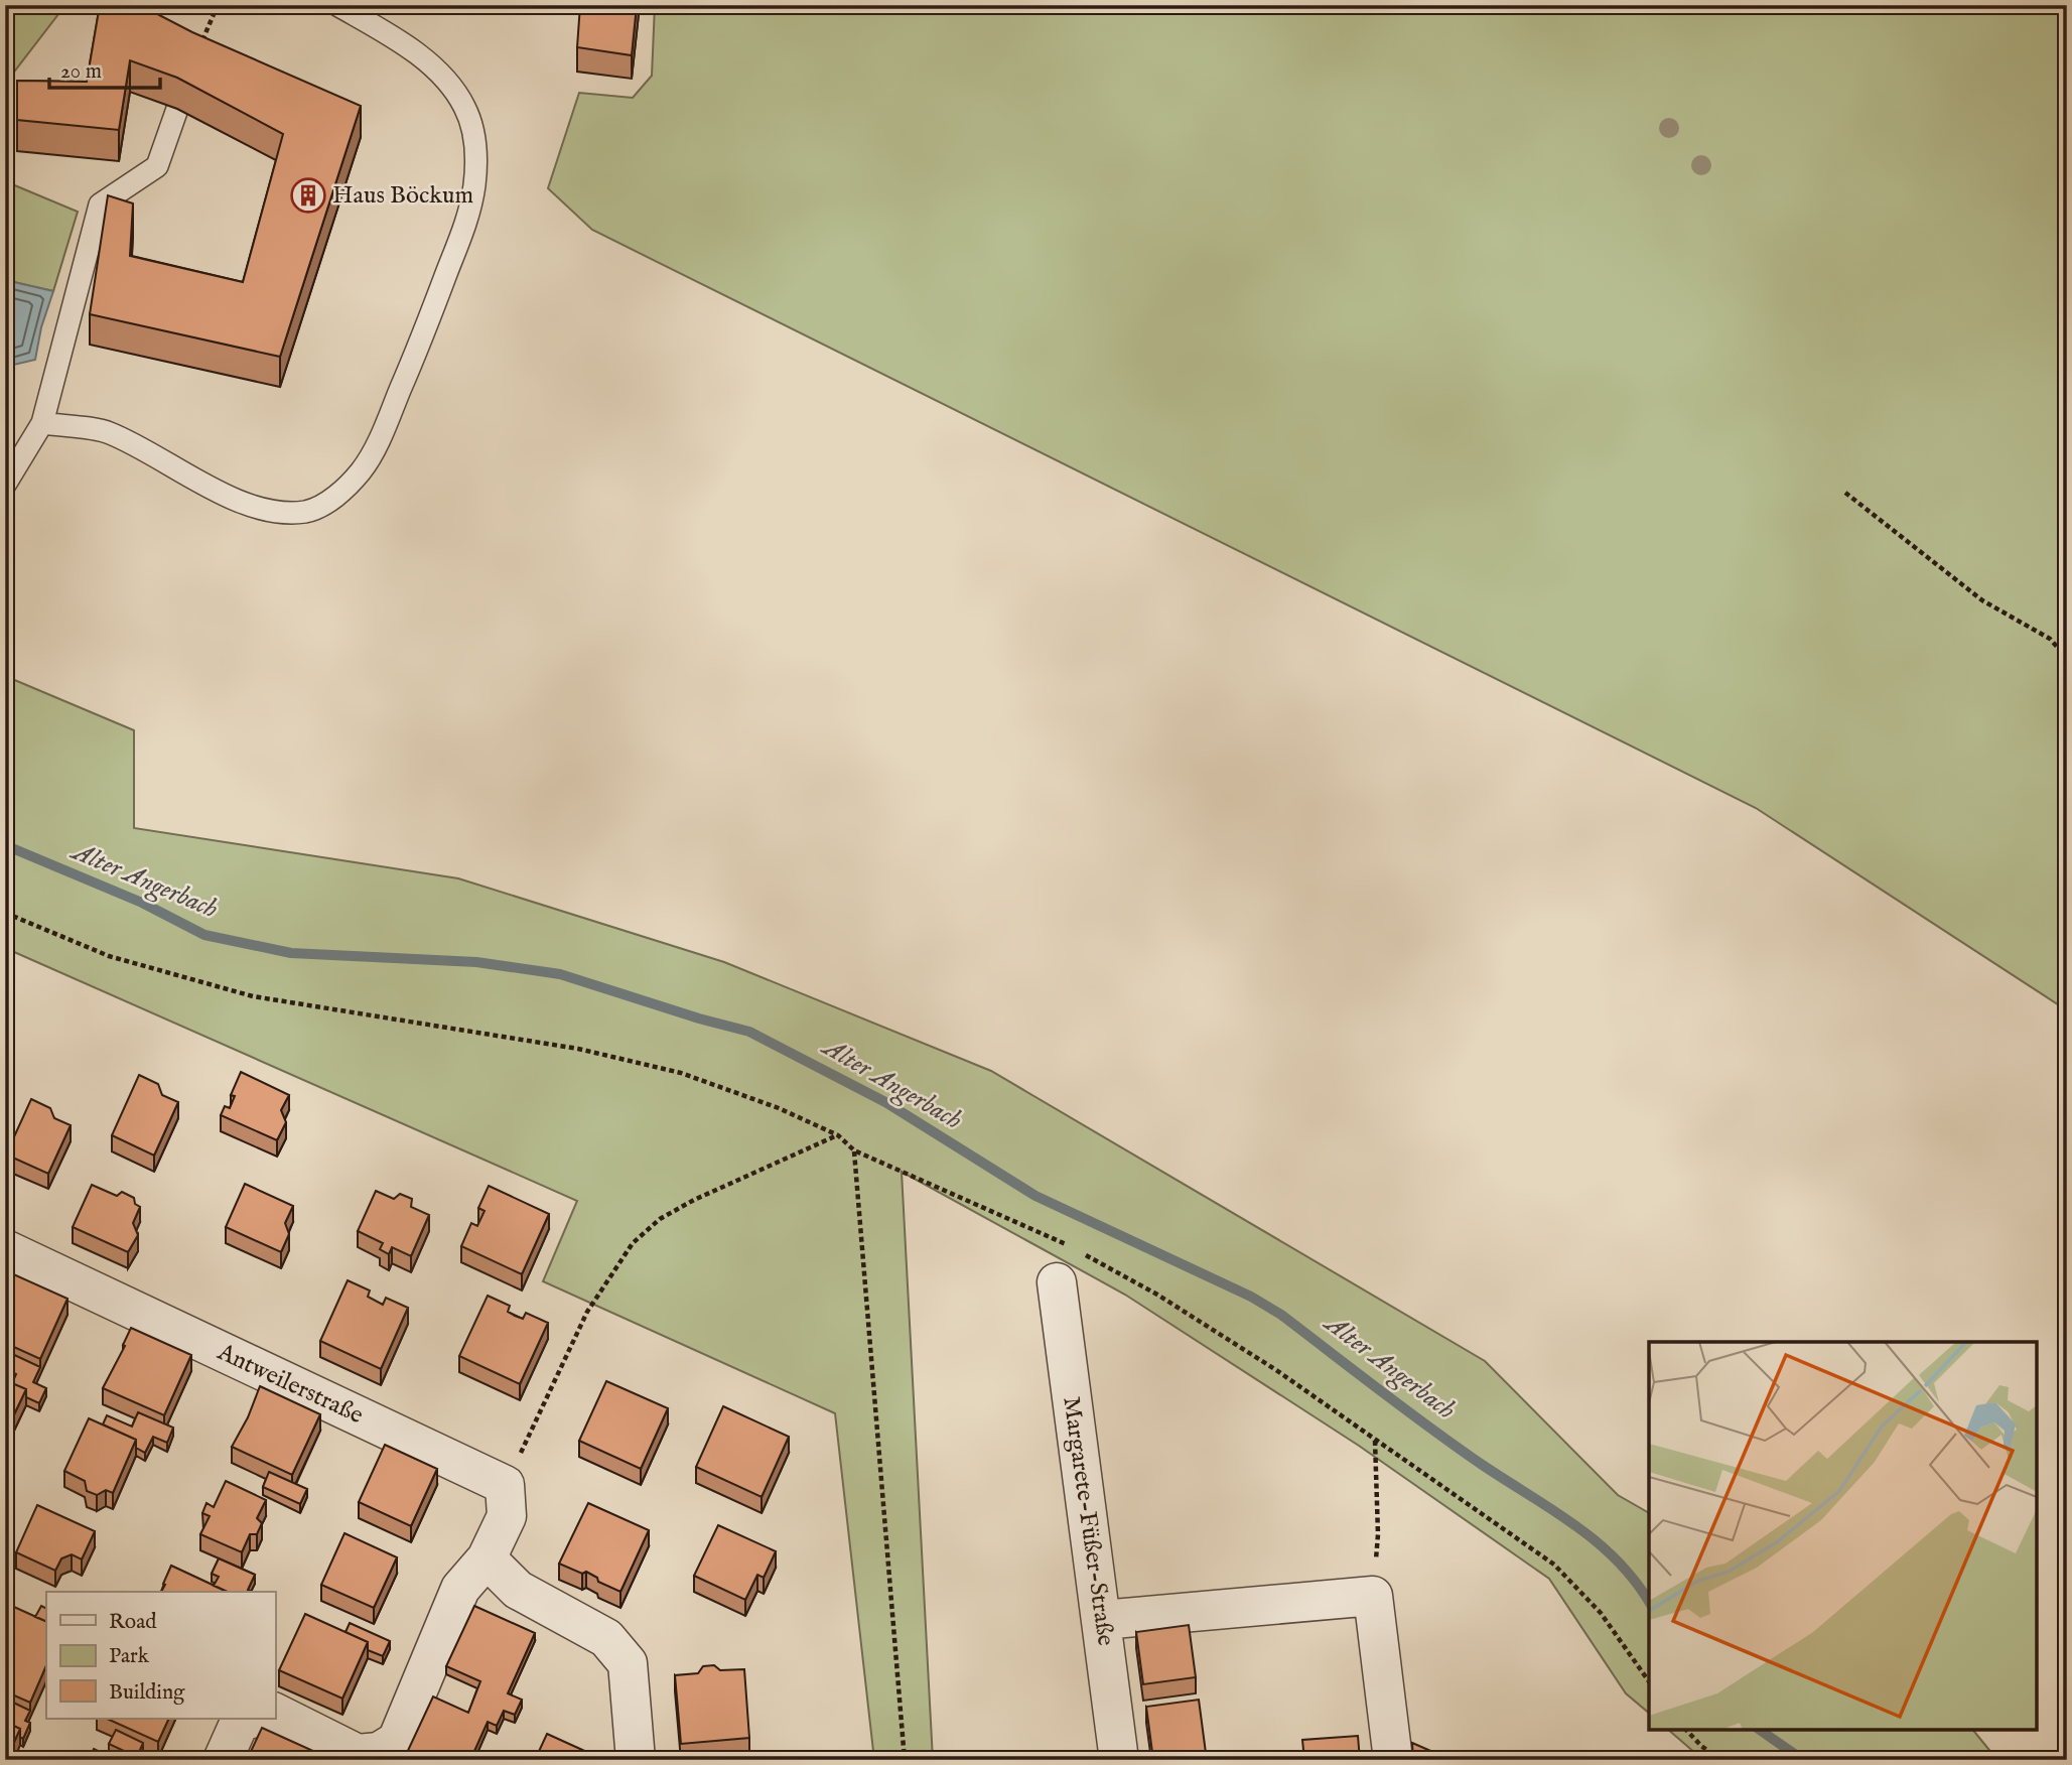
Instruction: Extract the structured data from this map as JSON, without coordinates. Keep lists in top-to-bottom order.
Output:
{
  "streets": {
    "street": ["Antweilerstraße", "Margarete-Füßer-Straße"]
  },
  "water": ["Alter Angerbach"],
  "places": {
    "building": ["Haus Böckum"]
  },
  "legend": ["Road", "Park", "Building"],
  "scale_bar": "20 m"
}
